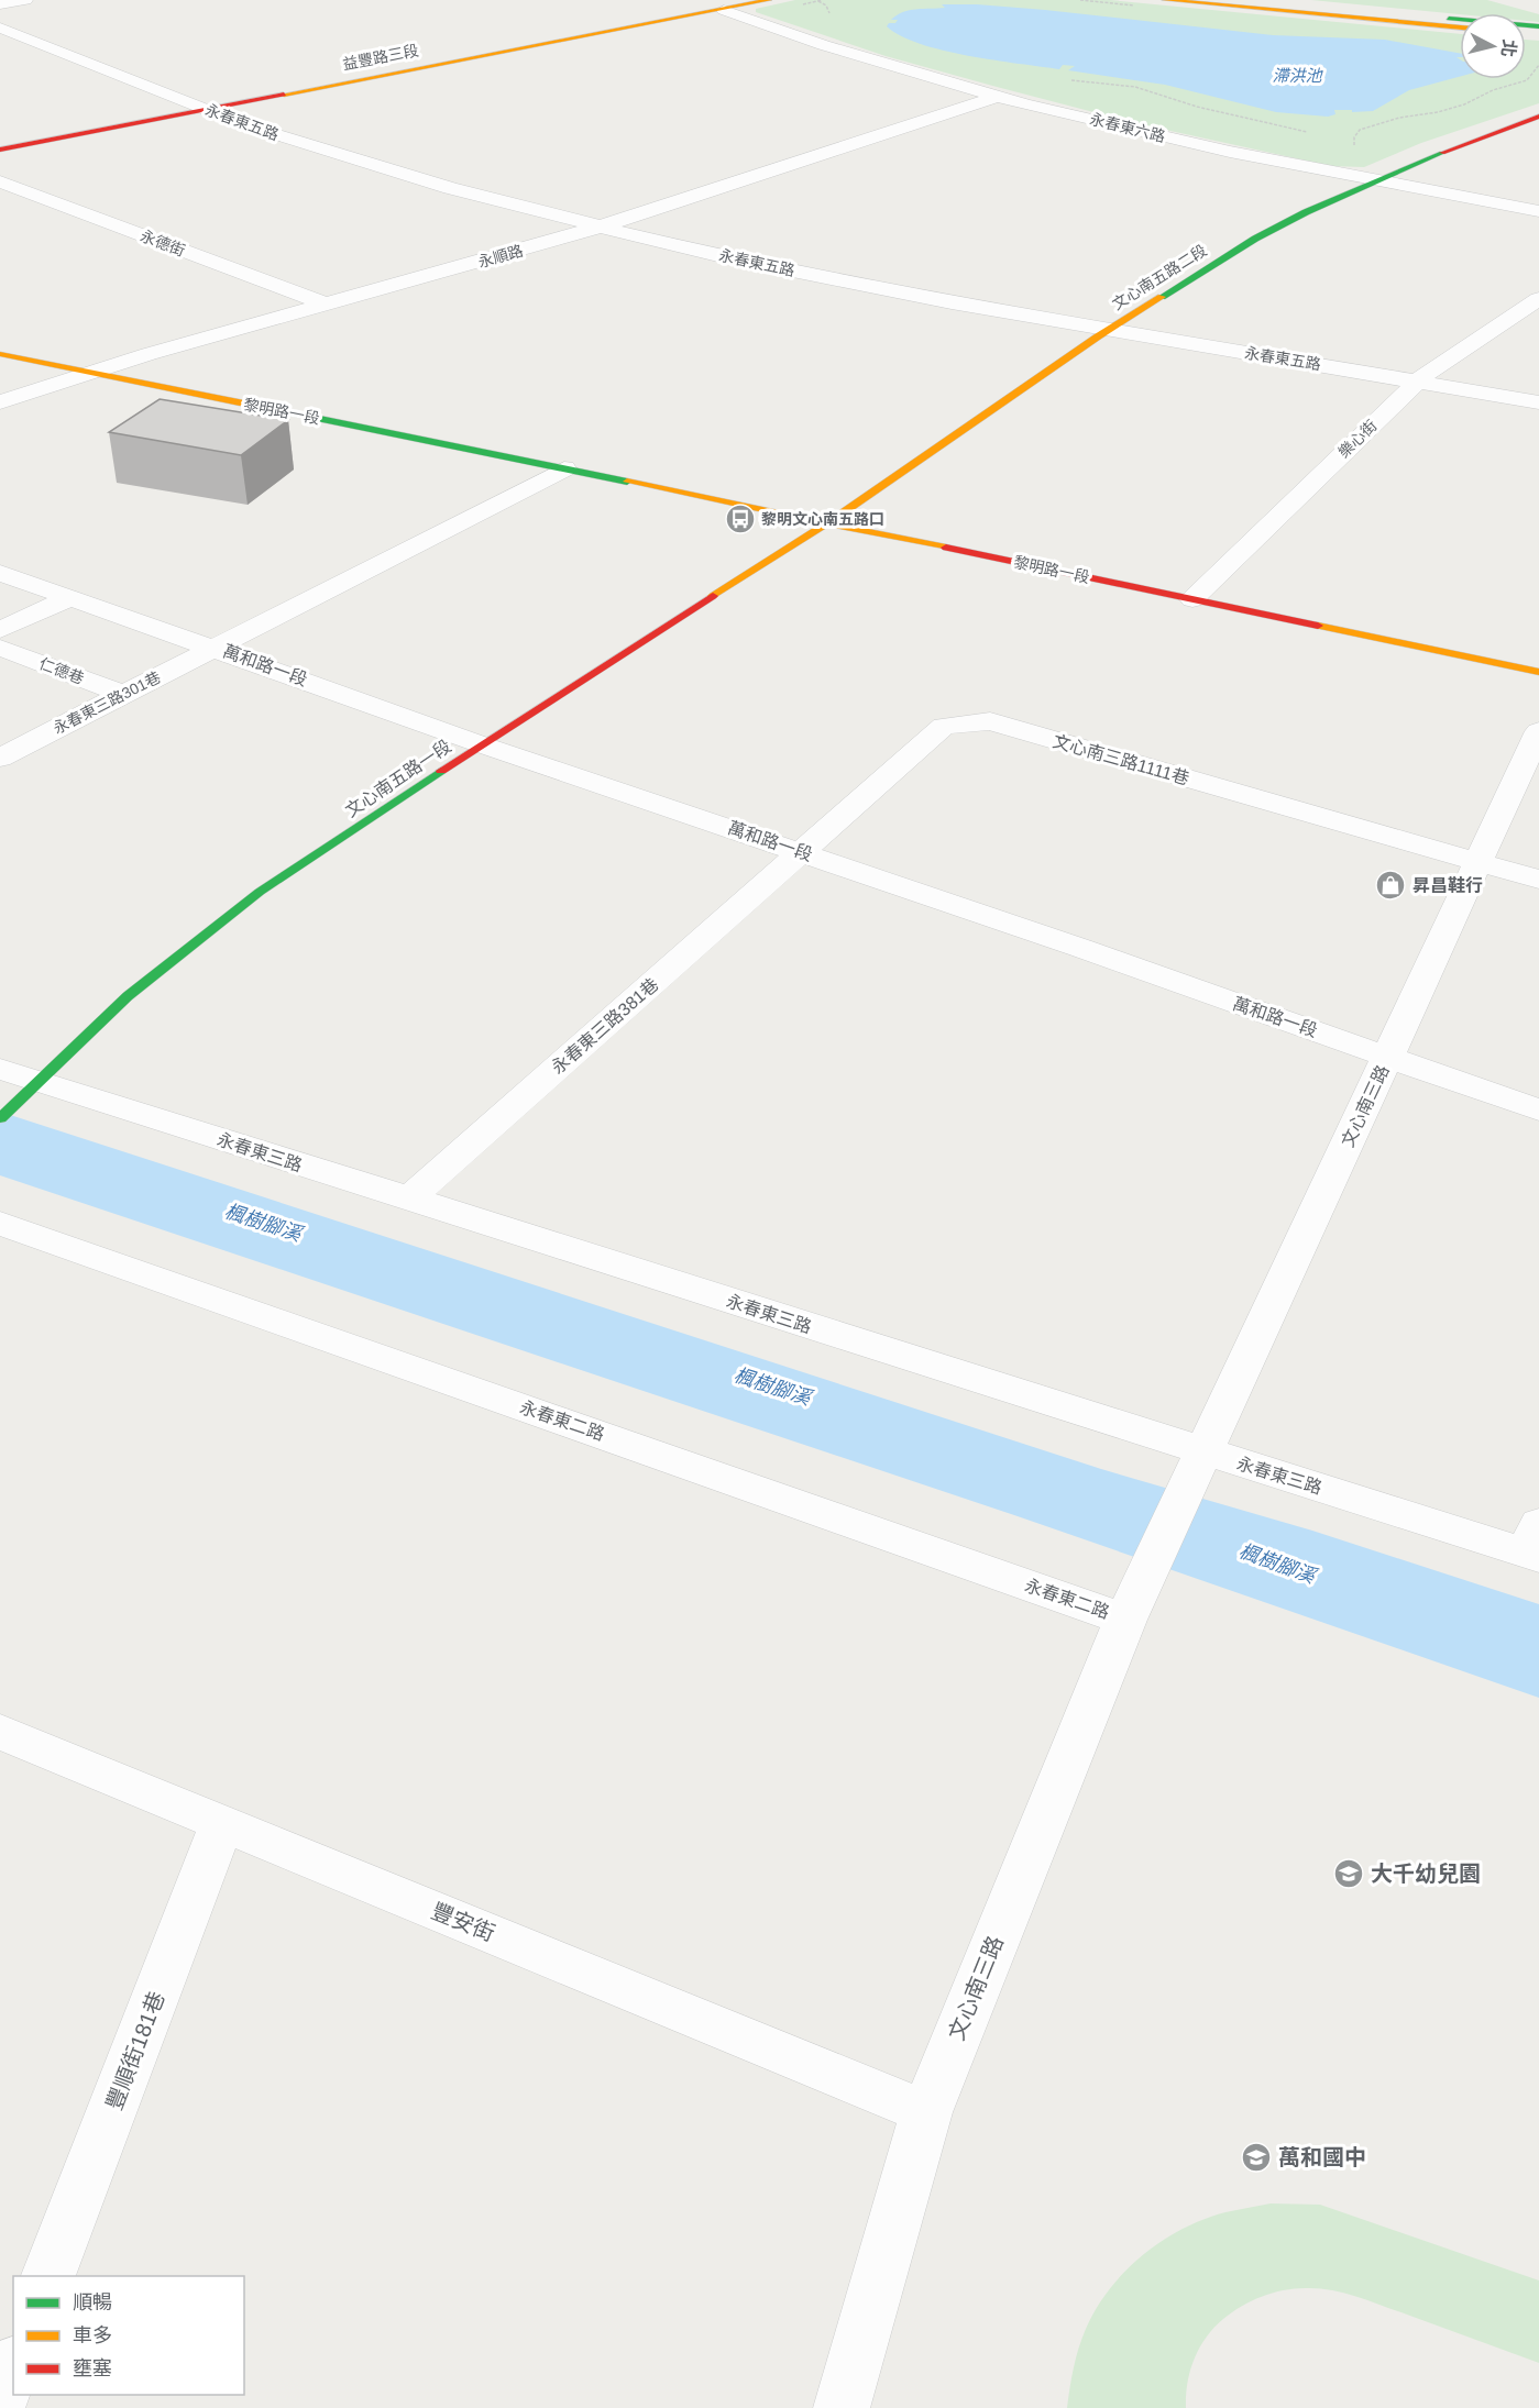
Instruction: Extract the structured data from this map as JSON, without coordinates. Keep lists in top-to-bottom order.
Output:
{
  "streets": {
    "street": [
      "益豐路三段",
      "永春東五路",
      "永春東六路",
      "永德街",
      "永順路",
      "文心南五路二段",
      "黎明路一段",
      "樂心街",
      "萬和路一段",
      "仁德巷",
      "永春東三路301巷",
      "文心南三路1111巷",
      "文心南五路一段",
      "永春東三路381巷",
      "文心南三路",
      "永春東三路",
      "永春東二路",
      "豐安街",
      "豐順街181巷"
    ]
  },
  "crossings": [
    ["益豐路三段", "永春東五路"],
    ["益豐路三段", "永春東六路"],
    ["永春東五路", "永順路"],
    ["永春東五路", "文心南五路二段"],
    ["永春東五路", "樂心街"],
    ["永春東六路", "永順路"],
    ["永春東六路", "文心南五路二段"],
    ["永德街", "永順路"],
    ["永順路", "黎明路一段"],
    ["文心南五路二段", "黎明路一段"],
    ["文心南五路二段", "文心南五路一段"],
    ["黎明路一段", "樂心街"],
    ["黎明路一段", "文心南五路一段"],
    ["萬和路一段", "永春東三路301巷"],
    ["萬和路一段", "文心南三路1111巷"],
    ["萬和路一段", "文心南五路一段"],
    ["萬和路一段", "永春東三路381巷"],
    ["萬和路一段", "文心南三路"],
    ["仁德巷", "永春東三路301巷"],
    ["文心南三路1111巷", "永春東三路381巷"],
    ["文心南三路1111巷", "文心南三路"],
    ["文心南五路一段", "永春東三路"],
    ["永春東三路381巷", "永春東三路"],
    ["文心南三路", "永春東三路"],
    ["文心南三路", "永春東二路"],
    ["文心南三路", "豐安街"],
    ["豐安街", "豐順街181巷"]
  ],
  "water": ["滯洪池", "楓樹腳溪"],
  "places": {
    "bus stop": ["黎明文心南五路口"],
    "shop": ["昇昌鞋行"],
    "school or university": ["大千幼兒園", "萬和國中"]
  },
  "legend": ["順暢", "車多", "壅塞"],
  "north": "right"
}
